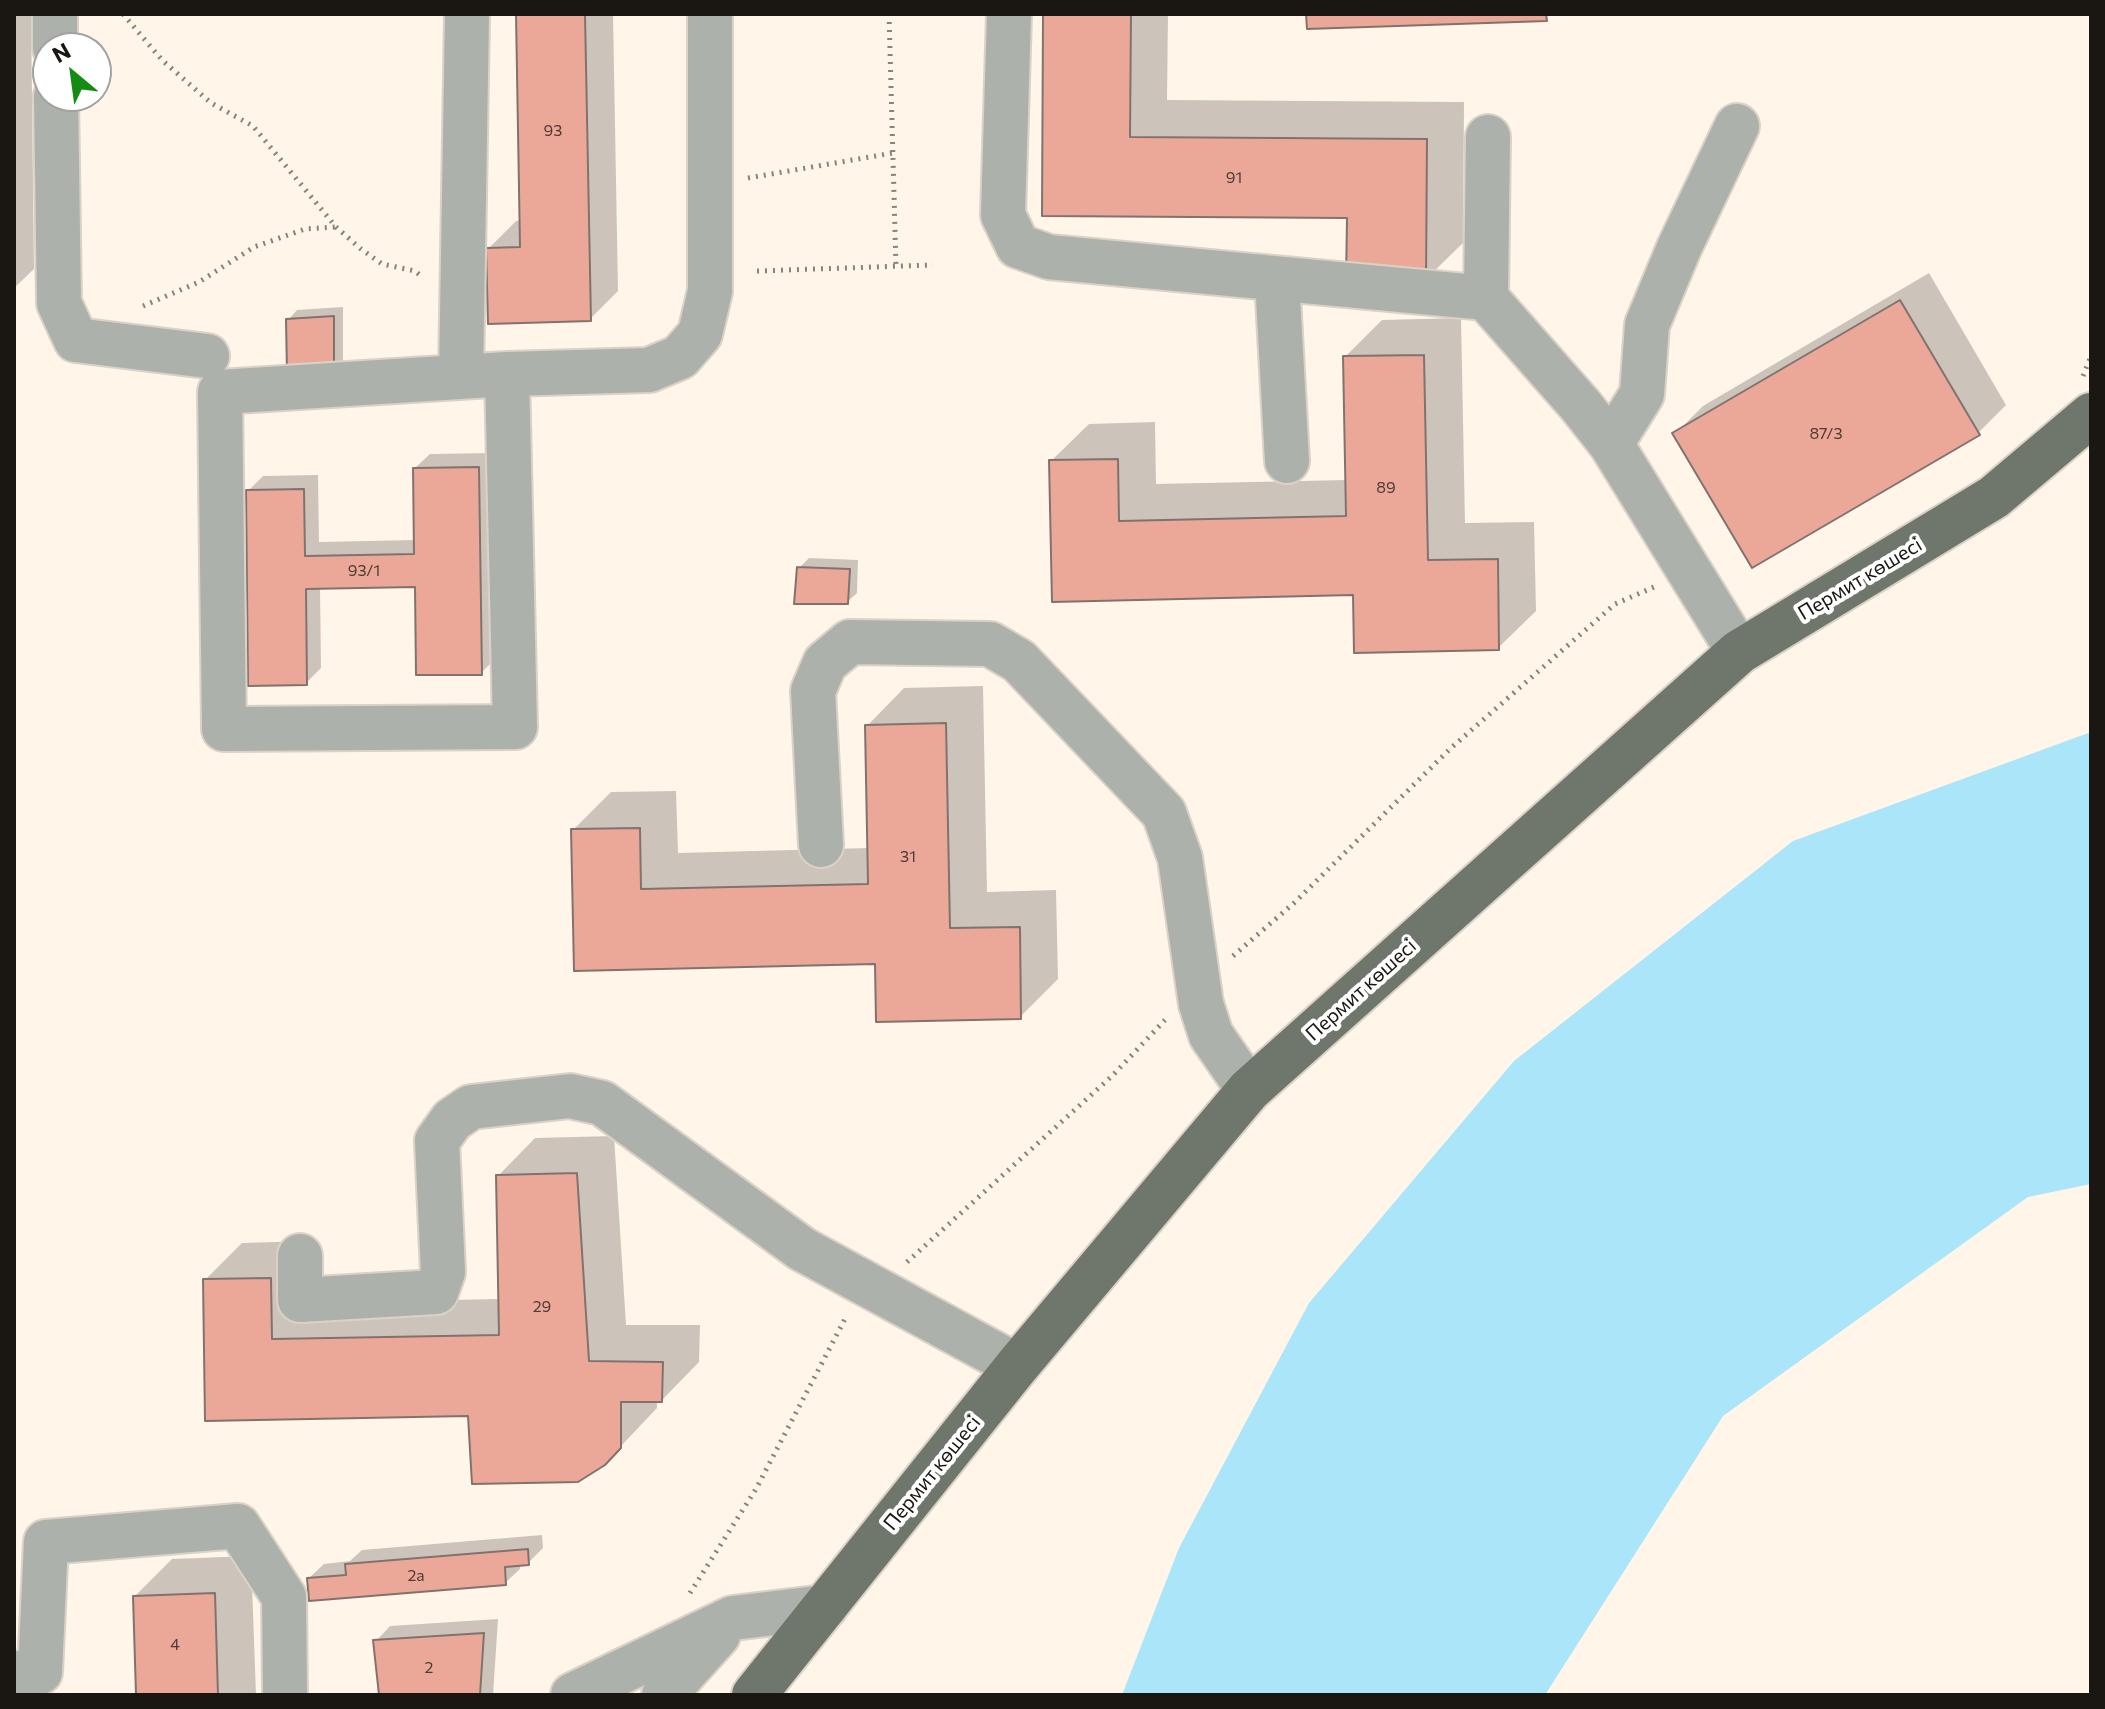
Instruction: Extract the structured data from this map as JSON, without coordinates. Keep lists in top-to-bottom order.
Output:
{
  "streets": {
    "main road": ["Пермит көшесі"]
  },
  "house_numbers": [
    "93",
    "91",
    "87/3",
    "89",
    "93/1",
    "31",
    "29",
    "2a",
    "4",
    "2"
  ],
  "north": "top left"
}
